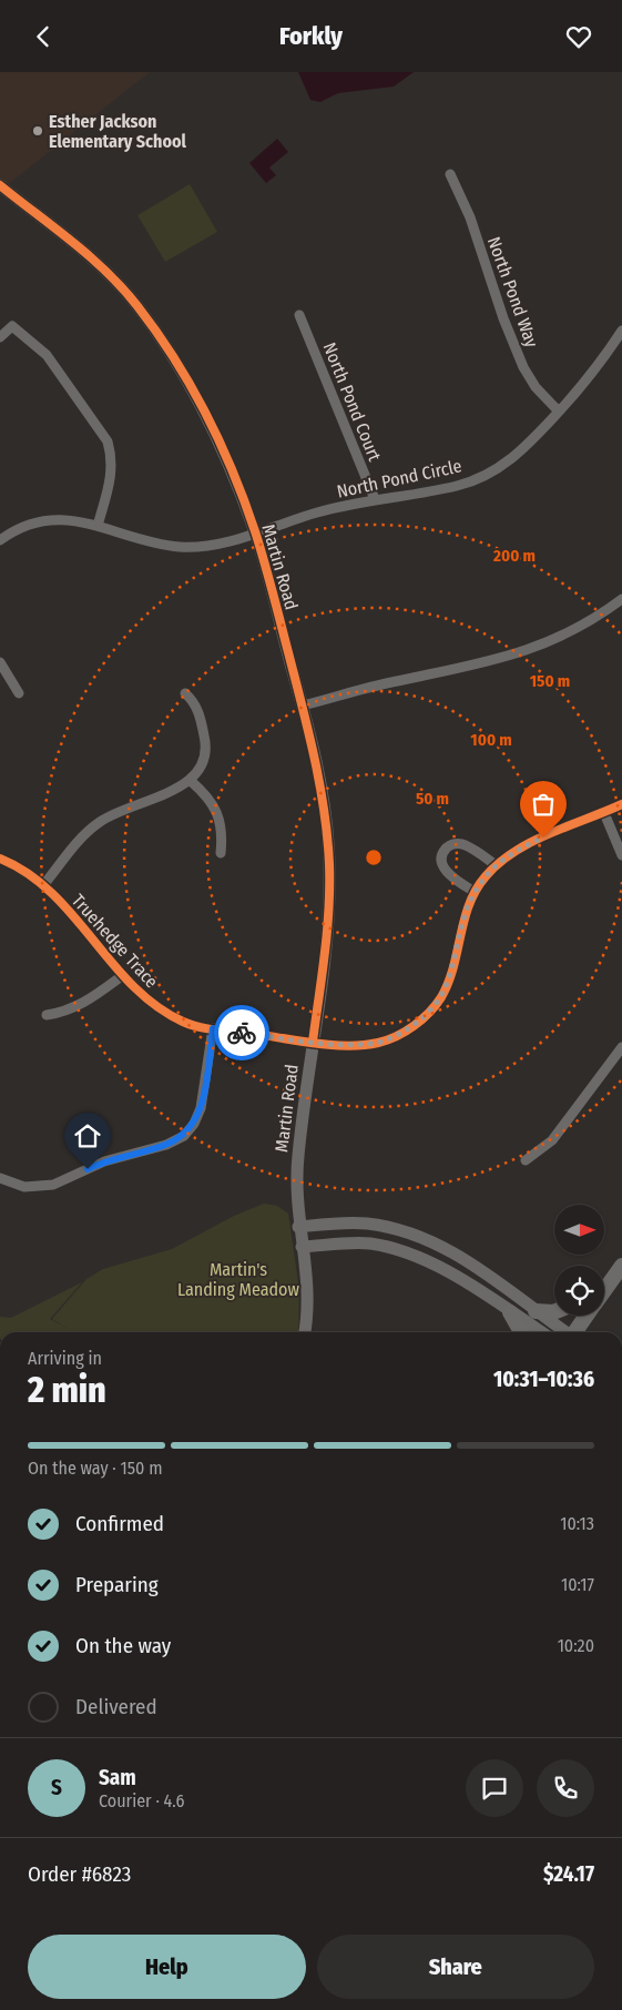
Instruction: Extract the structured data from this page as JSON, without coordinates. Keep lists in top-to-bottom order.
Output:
{
  "streets": {
    "street": [
      "North Pond Way",
      "North Pond Court",
      "North Pond Circle",
      "Martin Road",
      "Truehedge Trace"
    ]
  },
  "crossings": [
    ["North Pond Way", "North Pond Circle"],
    ["North Pond Court", "North Pond Circle"],
    ["North Pond Circle", "Martin Road"],
    ["Martin Road", "Truehedge Trace"]
  ],
  "parks": ["Martin's Landing Meadow"],
  "places": ["Esther Jackson Elementary School"],
  "north": "right",
  "page": {
    "header": "Forkly",
    "heading": ["2 min", "Arriving in", "10:31–10:36"],
    "panel": [
      "Sam",
      "Courier · 4.6",
      "Order #6823",
      "$24.17"
    ],
    "bar": "On the way · 150 m",
    "list": [
      ["Confirmed", "10:13"],
      ["Preparing", "10:17"],
      ["On the way", "10:20"],
      "Delivered"
    ],
    "round": "S",
    "buttons": ["Help", "Share"]
  },
  "rings": [
    "200 m",
    "150 m",
    "100 m",
    "50 m"
  ]
}
